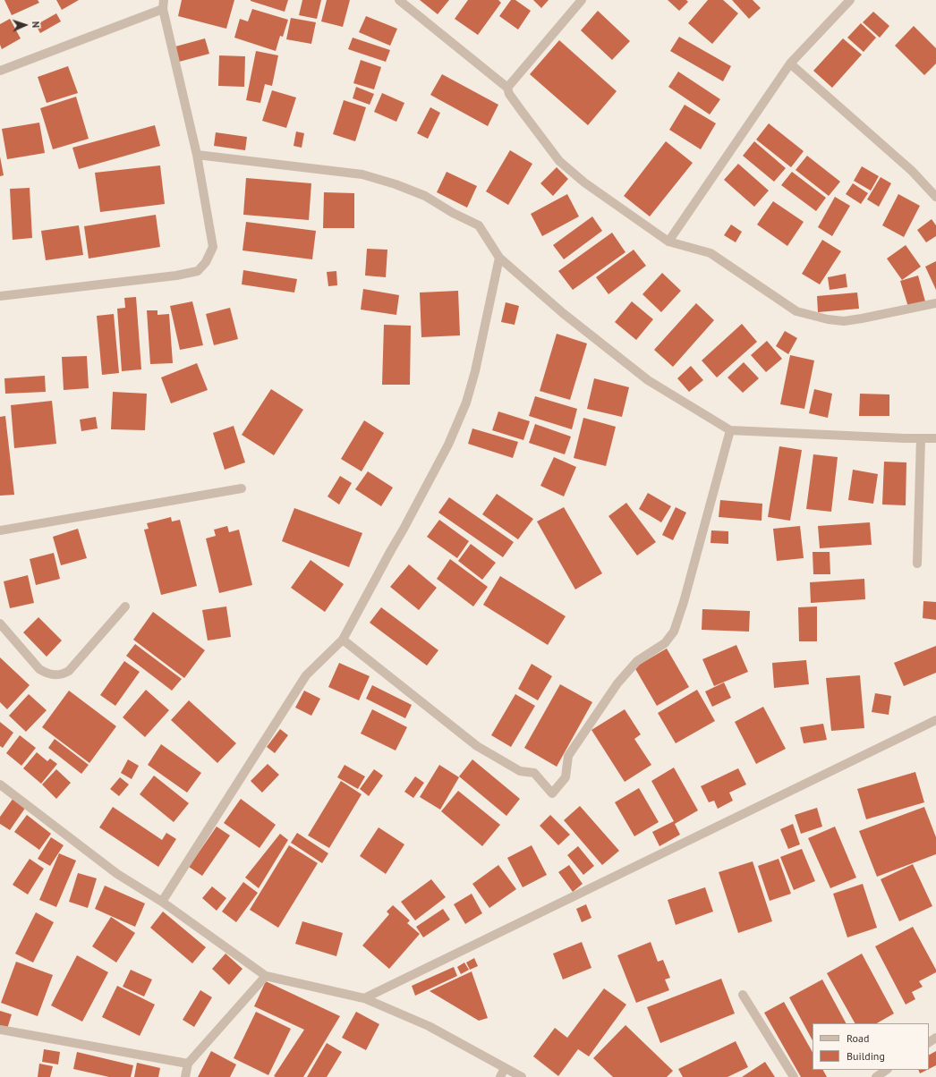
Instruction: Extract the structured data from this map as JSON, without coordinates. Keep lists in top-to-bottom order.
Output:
{
  "legend": ["Road", "Building"],
  "north": "right"
}
